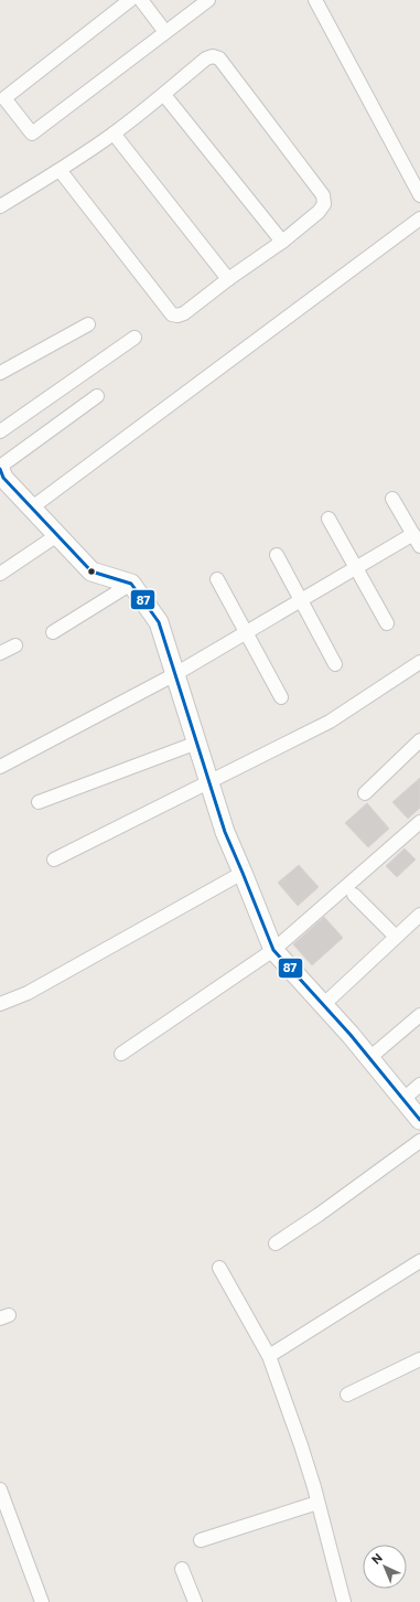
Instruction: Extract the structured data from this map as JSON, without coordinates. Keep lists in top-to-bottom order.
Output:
{
  "lines": ["transit line 87"],
  "north": "top left"
}
